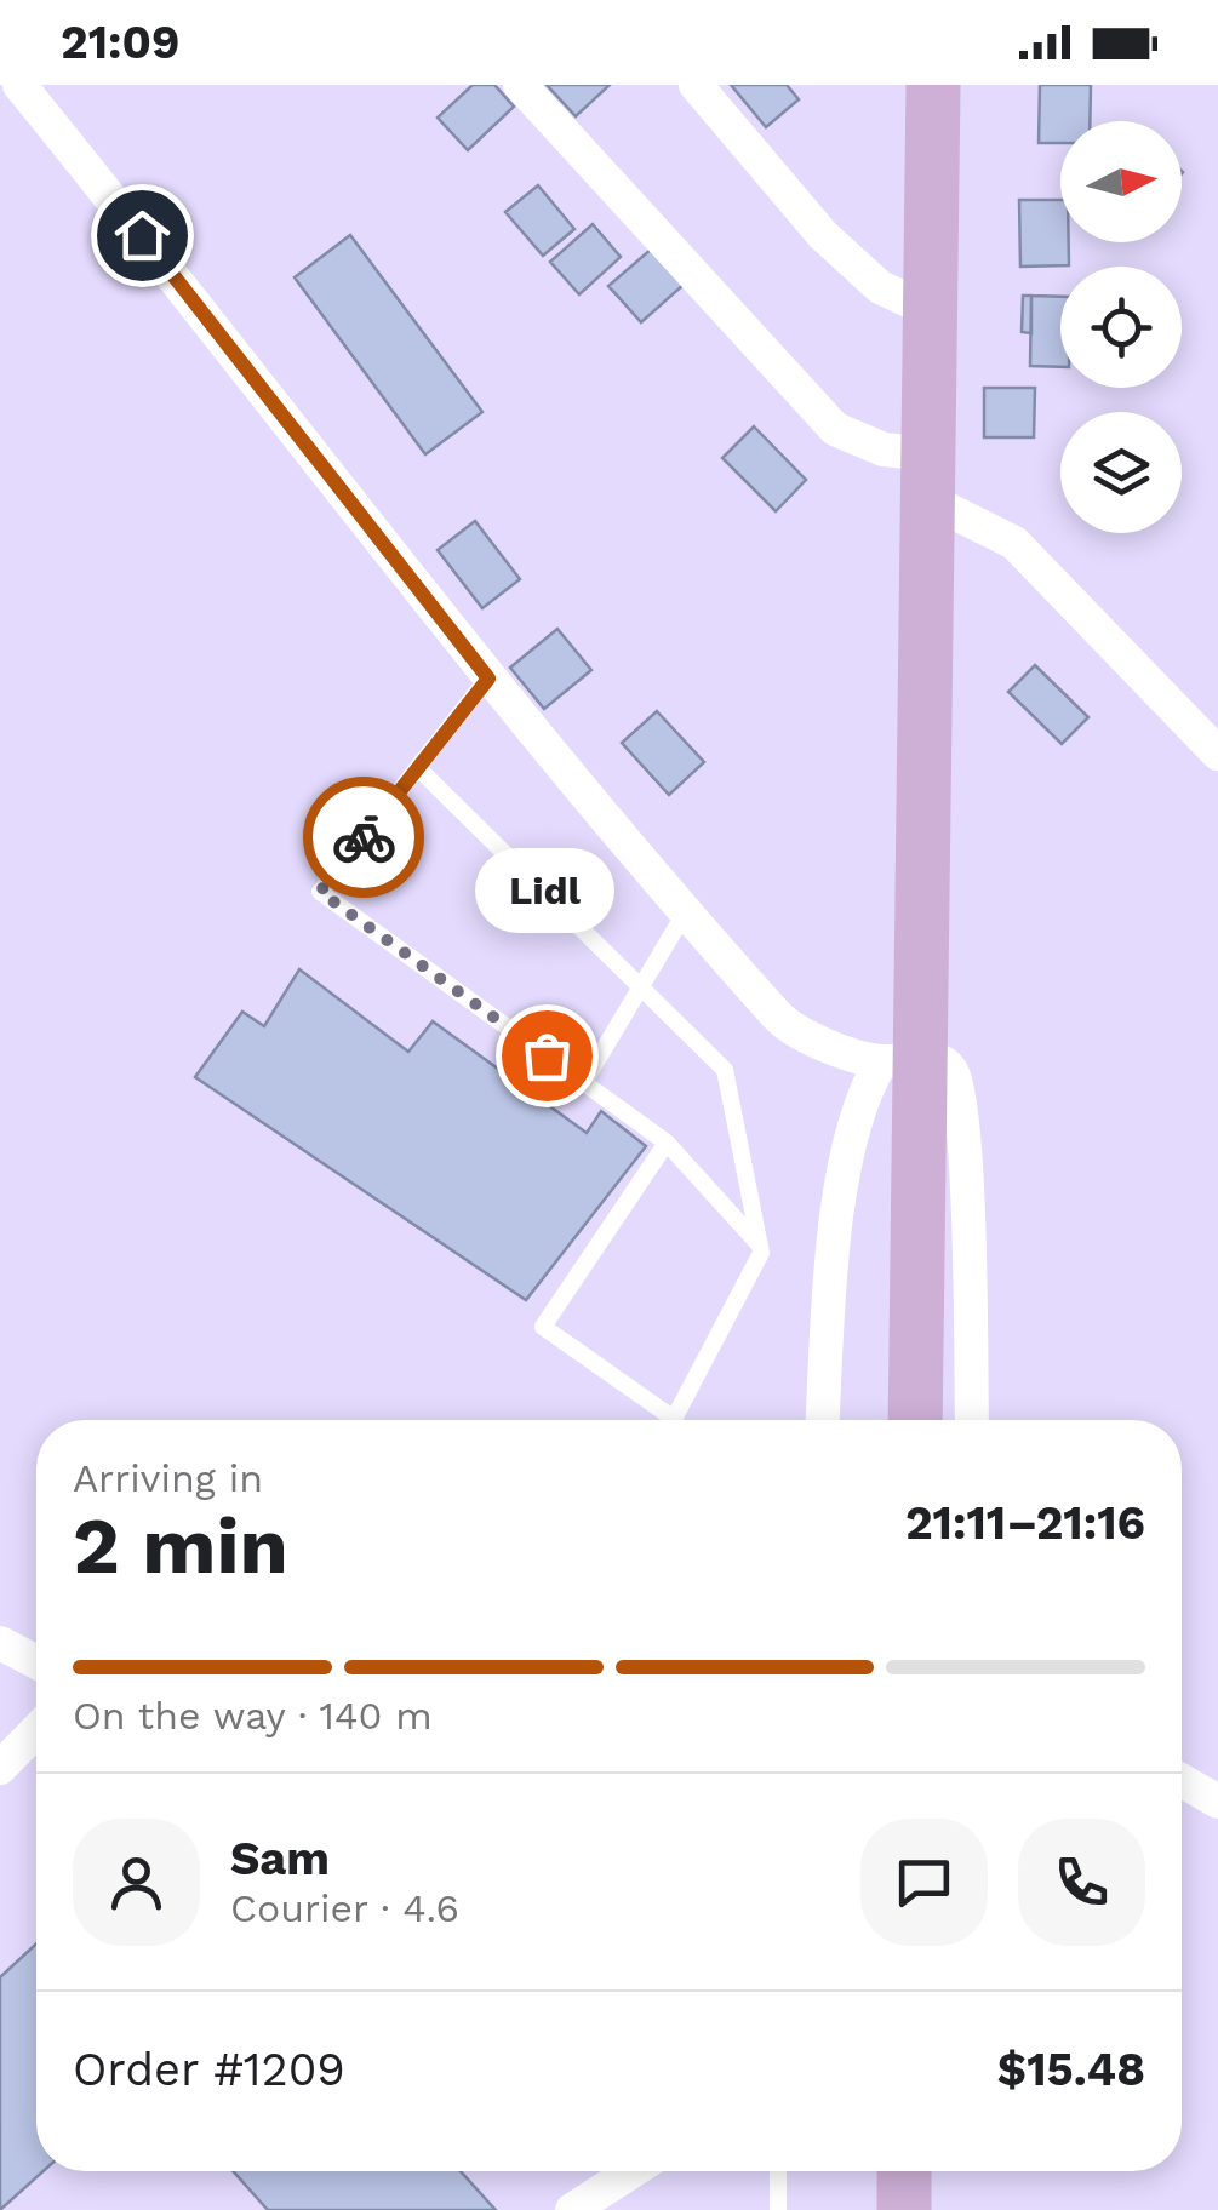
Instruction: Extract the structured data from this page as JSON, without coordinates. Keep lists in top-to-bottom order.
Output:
{
  "places": ["Lidl"],
  "north": "right",
  "page": {
    "status": "21:09",
    "bubble": "Lidl",
    "heading": ["2 min", "Arriving in", "21:11–21:16"],
    "panel": [
      "Sam",
      "Courier · 4.6",
      "Order #1209",
      "$15.48"
    ],
    "bar": "On the way · 140 m"
  }
}
